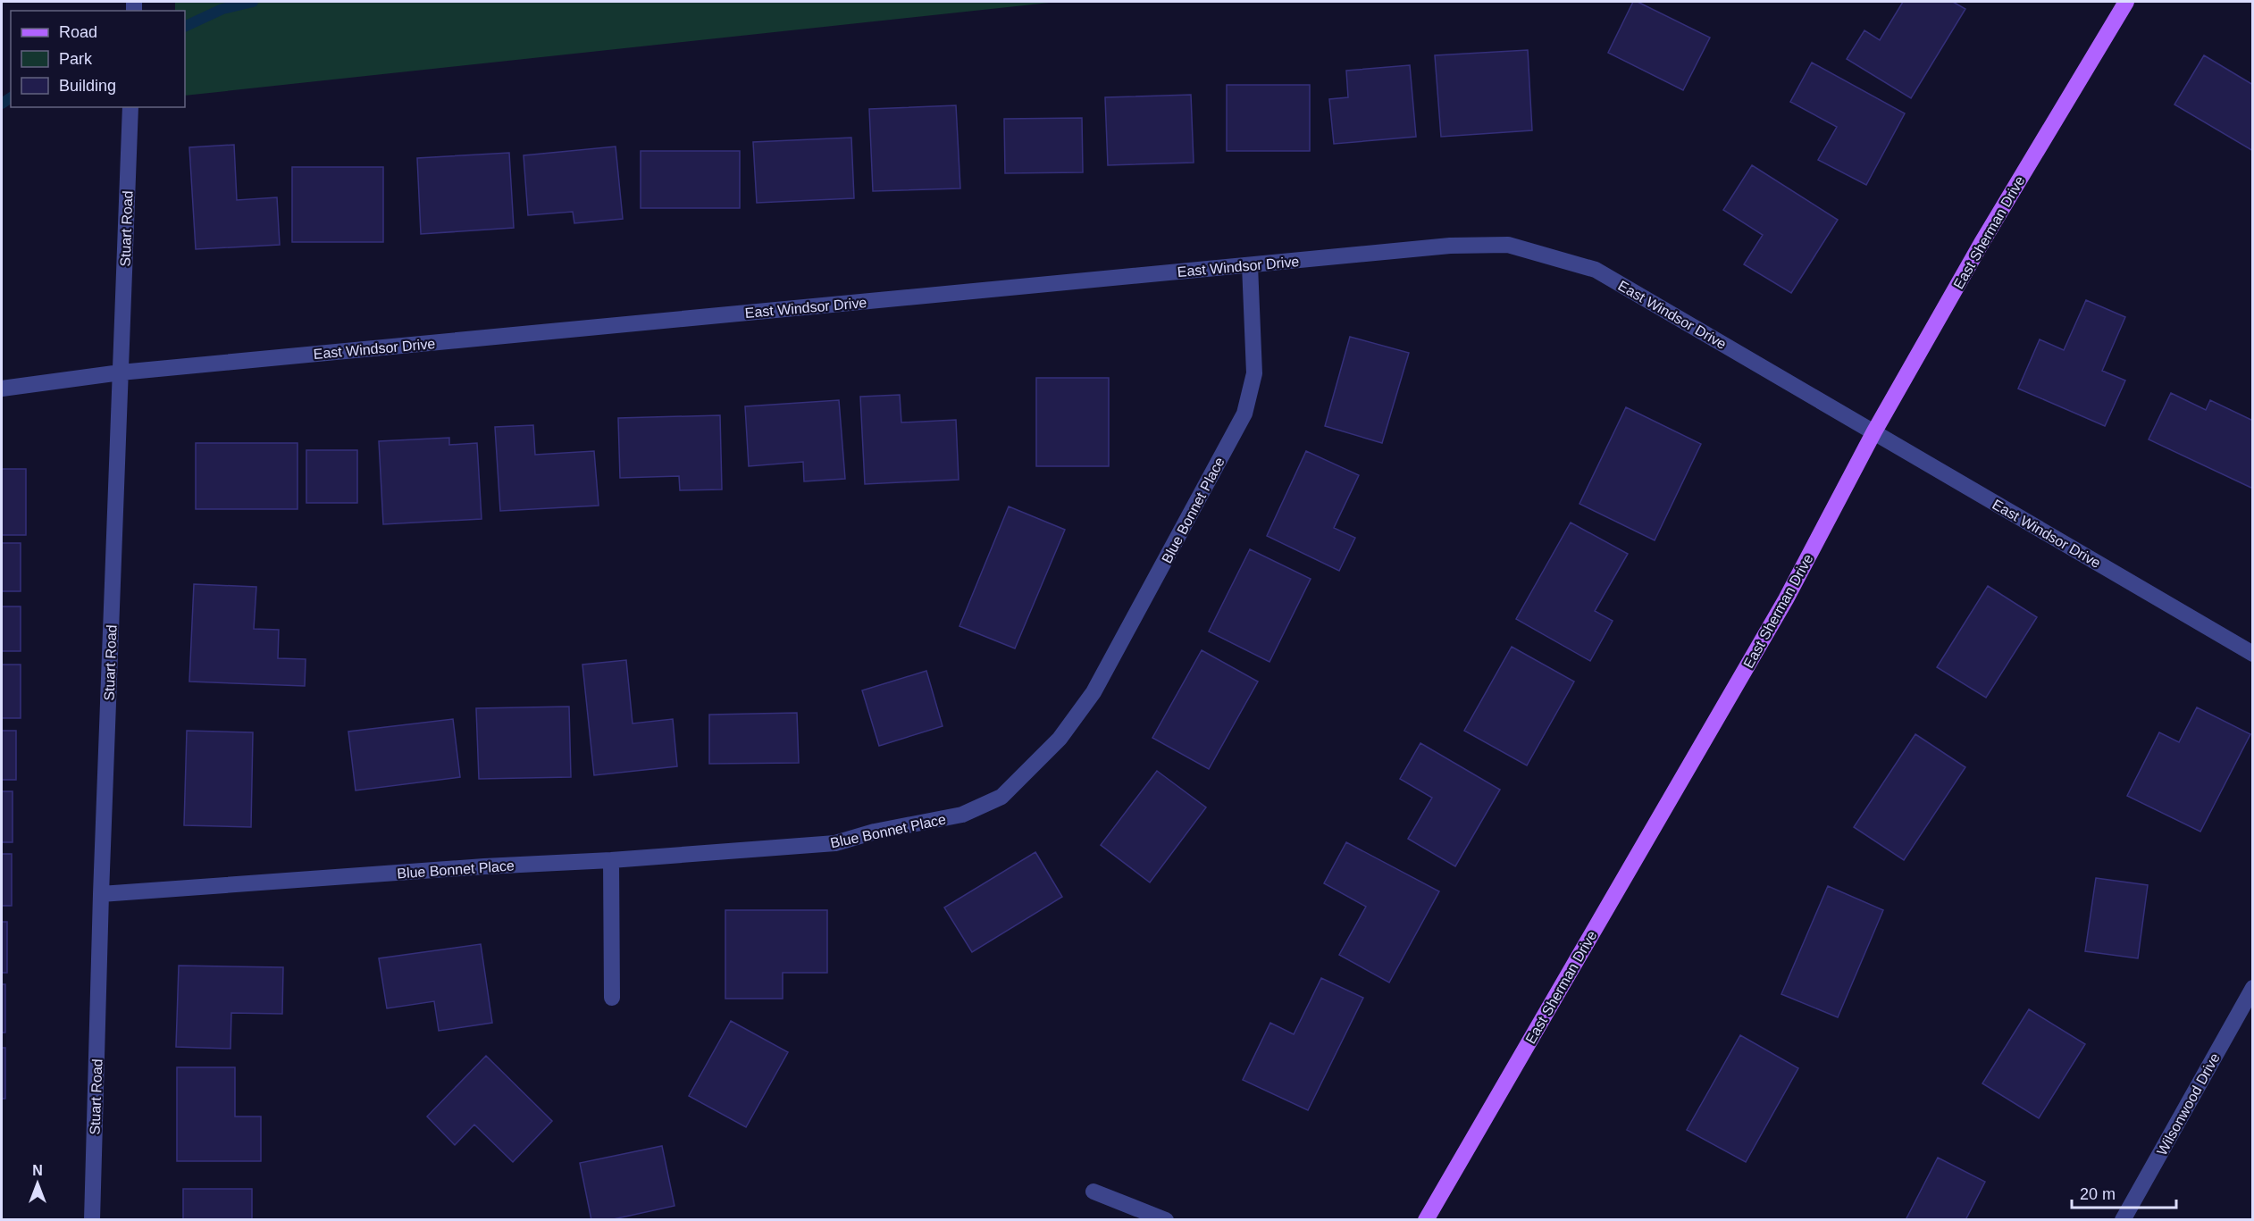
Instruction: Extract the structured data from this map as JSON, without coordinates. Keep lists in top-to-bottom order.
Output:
{
  "streets": {
    "main road": ["East Sherman Drive"],
    "street": [
      "Stuart Road",
      "East Windsor Drive",
      "Blue Bonnet Place",
      "Wilsonwood Drive"
    ]
  },
  "crossings": [
    ["Stuart Road", "East Windsor Drive"],
    ["Stuart Road", "Blue Bonnet Place"],
    ["East Sherman Drive", "East Windsor Drive"],
    ["East Windsor Drive", "Blue Bonnet Place"]
  ],
  "legend": ["Road", "Park", "Building"],
  "scale_bar": "20 m",
  "north": "top"
}
